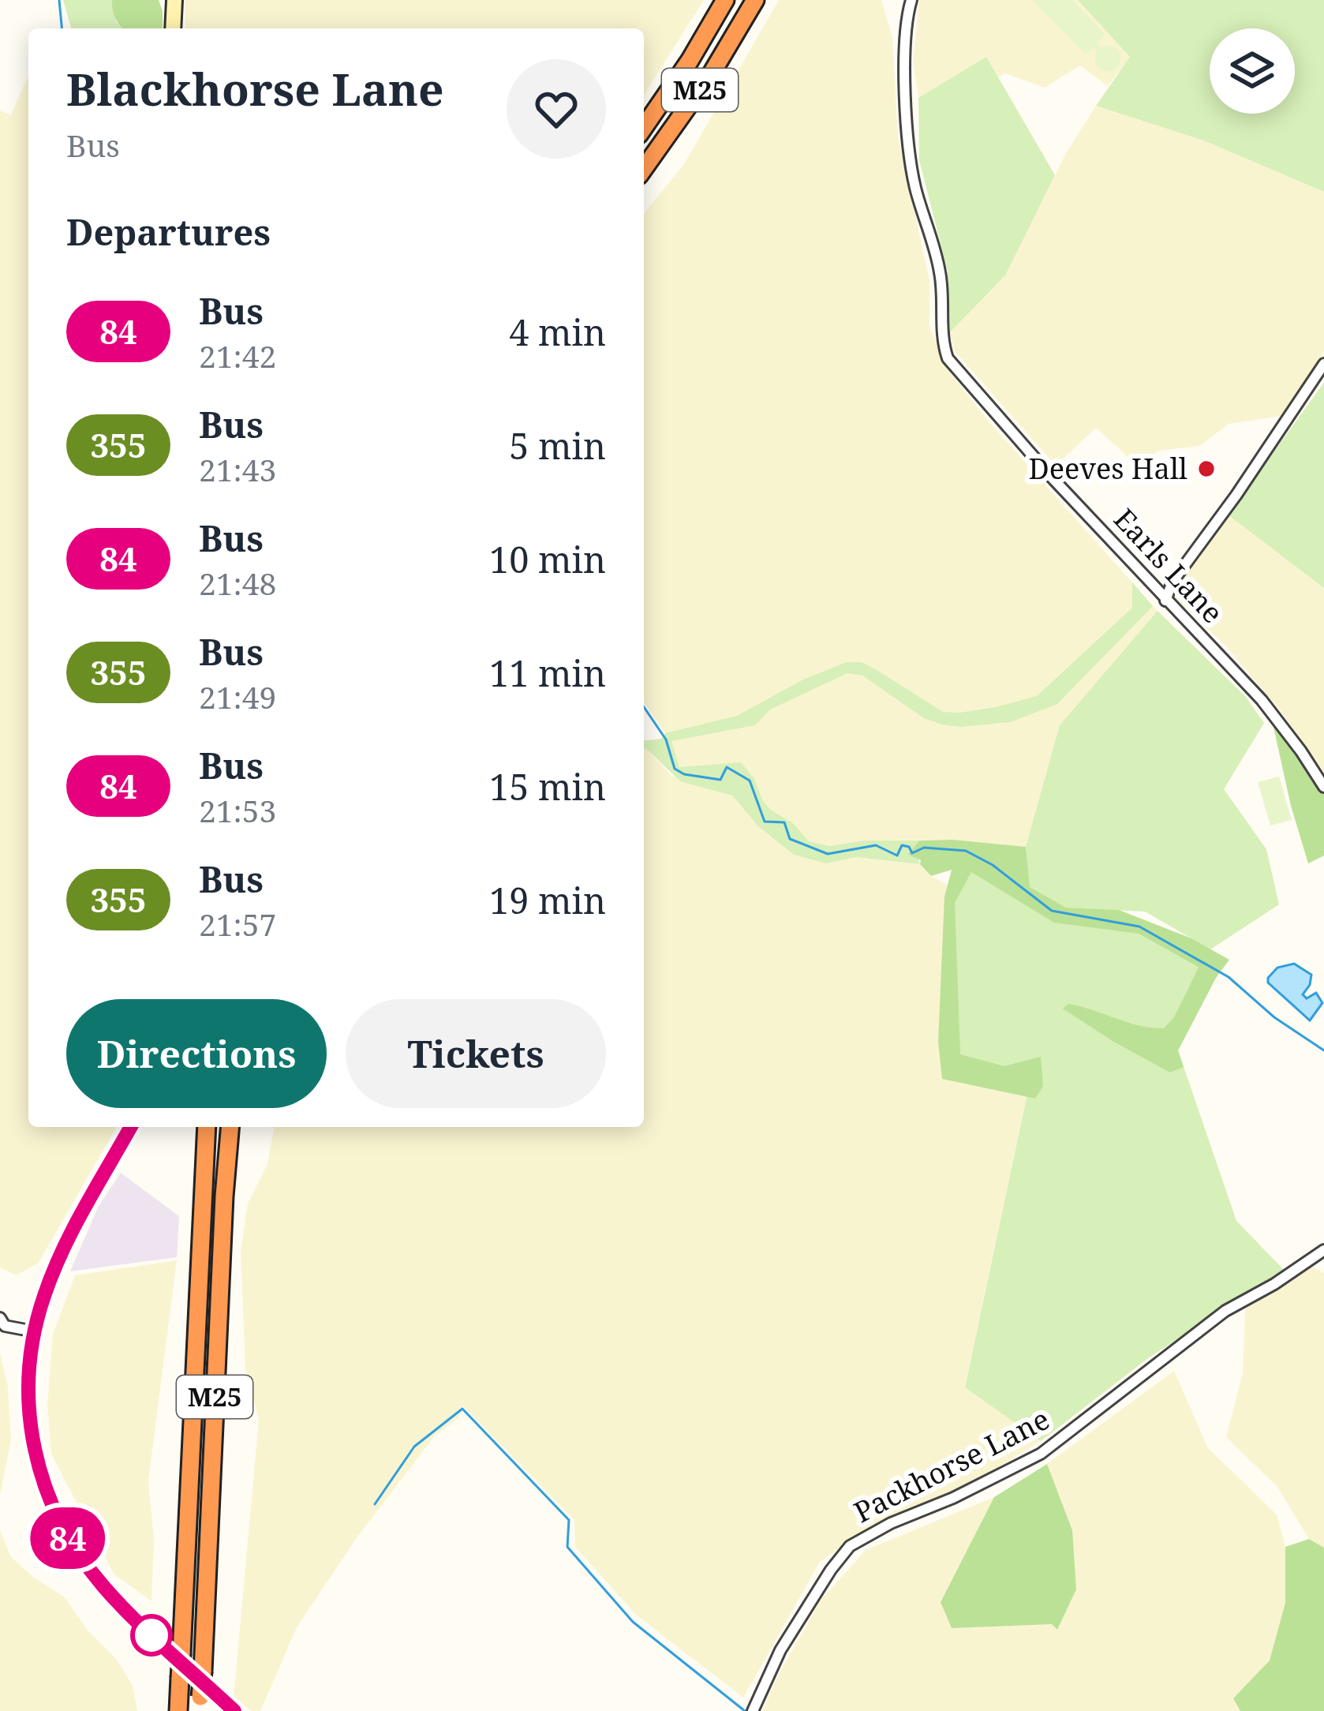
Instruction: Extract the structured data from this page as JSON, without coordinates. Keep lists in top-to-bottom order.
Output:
{
  "streets": {
    "highway": ["M25"],
    "street": ["Earls Lane", "Packhorse Lane"]
  },
  "places": ["Deeves Hall"],
  "lines": ["bus line 84"],
  "page": {
    "on_map": "84",
    "heading": [
      ["Blackhorse Lane", "Bus"],
      "Departures"
    ],
    "list": [
      {
        "mark": "84",
        "name": "Bus",
        "note": "21:42",
        "value": "4 min"
      },
      {
        "mark": "355",
        "name": "Bus",
        "note": "21:43",
        "value": "5 min"
      },
      {
        "mark": "84",
        "name": "Bus",
        "note": "21:48",
        "value": "10 min"
      },
      {
        "mark": "355",
        "name": "Bus",
        "note": "21:49",
        "value": "11 min"
      },
      {
        "mark": "84",
        "name": "Bus",
        "note": "21:53",
        "value": "15 min"
      },
      {
        "mark": "355",
        "name": "Bus",
        "note": "21:57",
        "value": "19 min"
      }
    ],
    "buttons": ["Directions", "Tickets"]
  }
}
